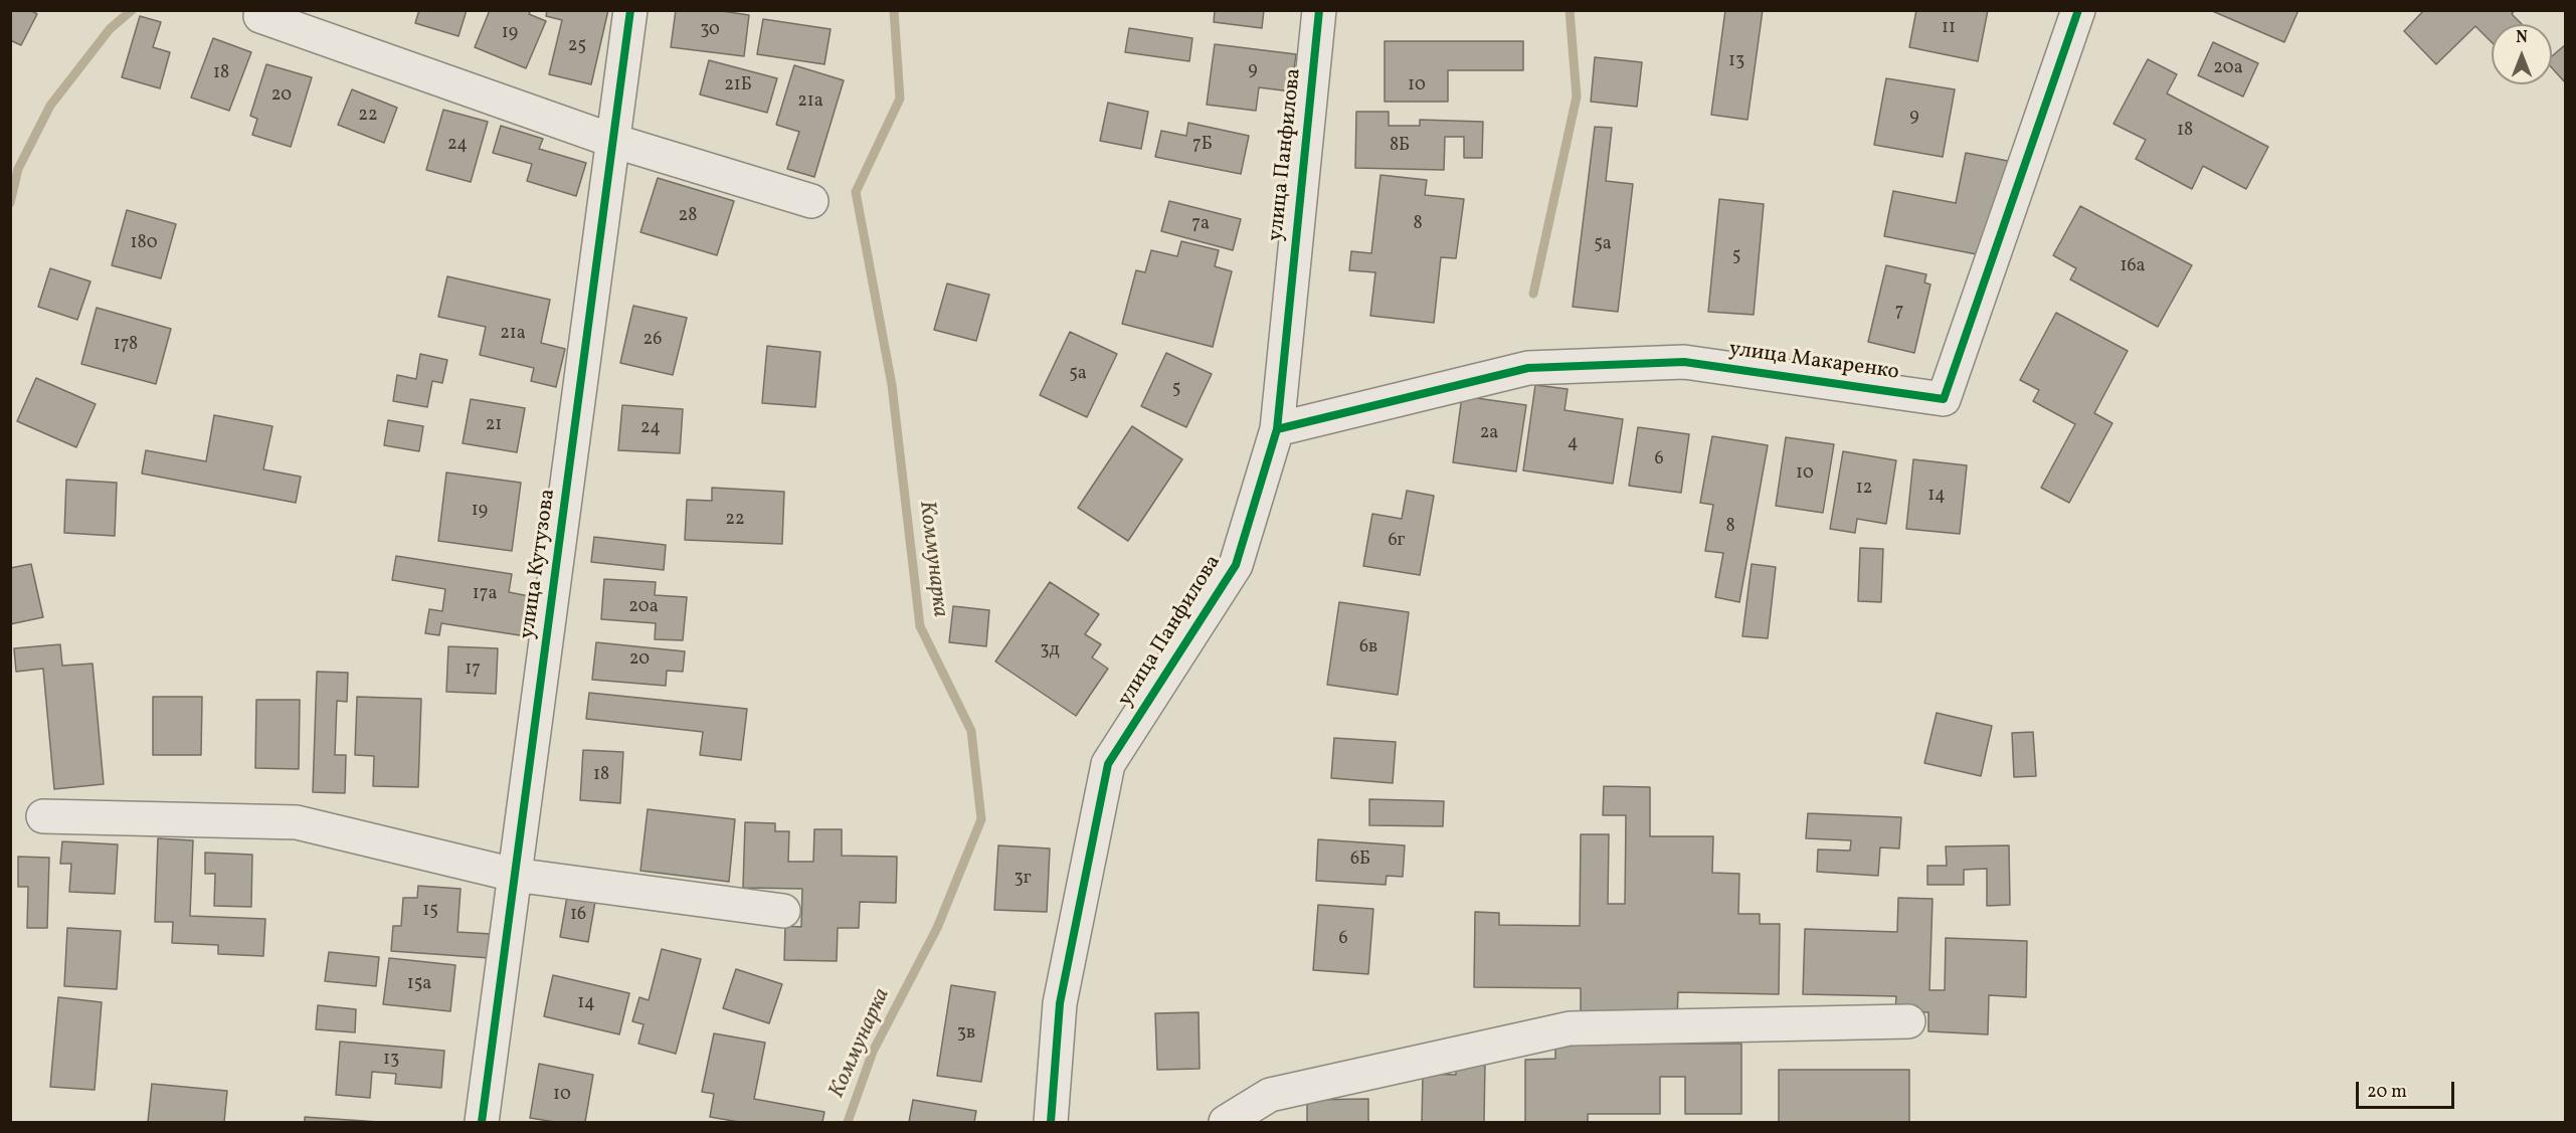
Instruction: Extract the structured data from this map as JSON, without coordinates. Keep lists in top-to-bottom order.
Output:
{
  "streets": {
    "street": ["улица Панфилова", "улица Макаренко", "улица Кутузова"]
  },
  "crossings": [
    ["улица Панфилова", "улица Макаренко"]
  ],
  "water": ["Коммунарка"],
  "house_numbers": [
    "11",
    "30",
    "19",
    "25",
    "13",
    "20а",
    "9",
    "18",
    "21Б",
    "10",
    "20",
    "21а",
    "22",
    "9",
    "18",
    "24",
    "7Б",
    "8Б",
    "28",
    "7а",
    "8",
    "180",
    "5а",
    "5",
    "16а",
    "7",
    "21а",
    "26",
    "178",
    "5а",
    "5",
    "21",
    "24",
    "2а",
    "4",
    "6",
    "10",
    "12",
    "14",
    "19",
    "22",
    "8",
    "6г",
    "17а",
    "20а",
    "6в",
    "3д",
    "20",
    "17",
    "18",
    "6Б",
    "3г",
    "15",
    "16",
    "6",
    "15а",
    "14",
    "3в",
    "13",
    "10"
  ],
  "scale_bar": "20 m",
  "north": "top"
}
